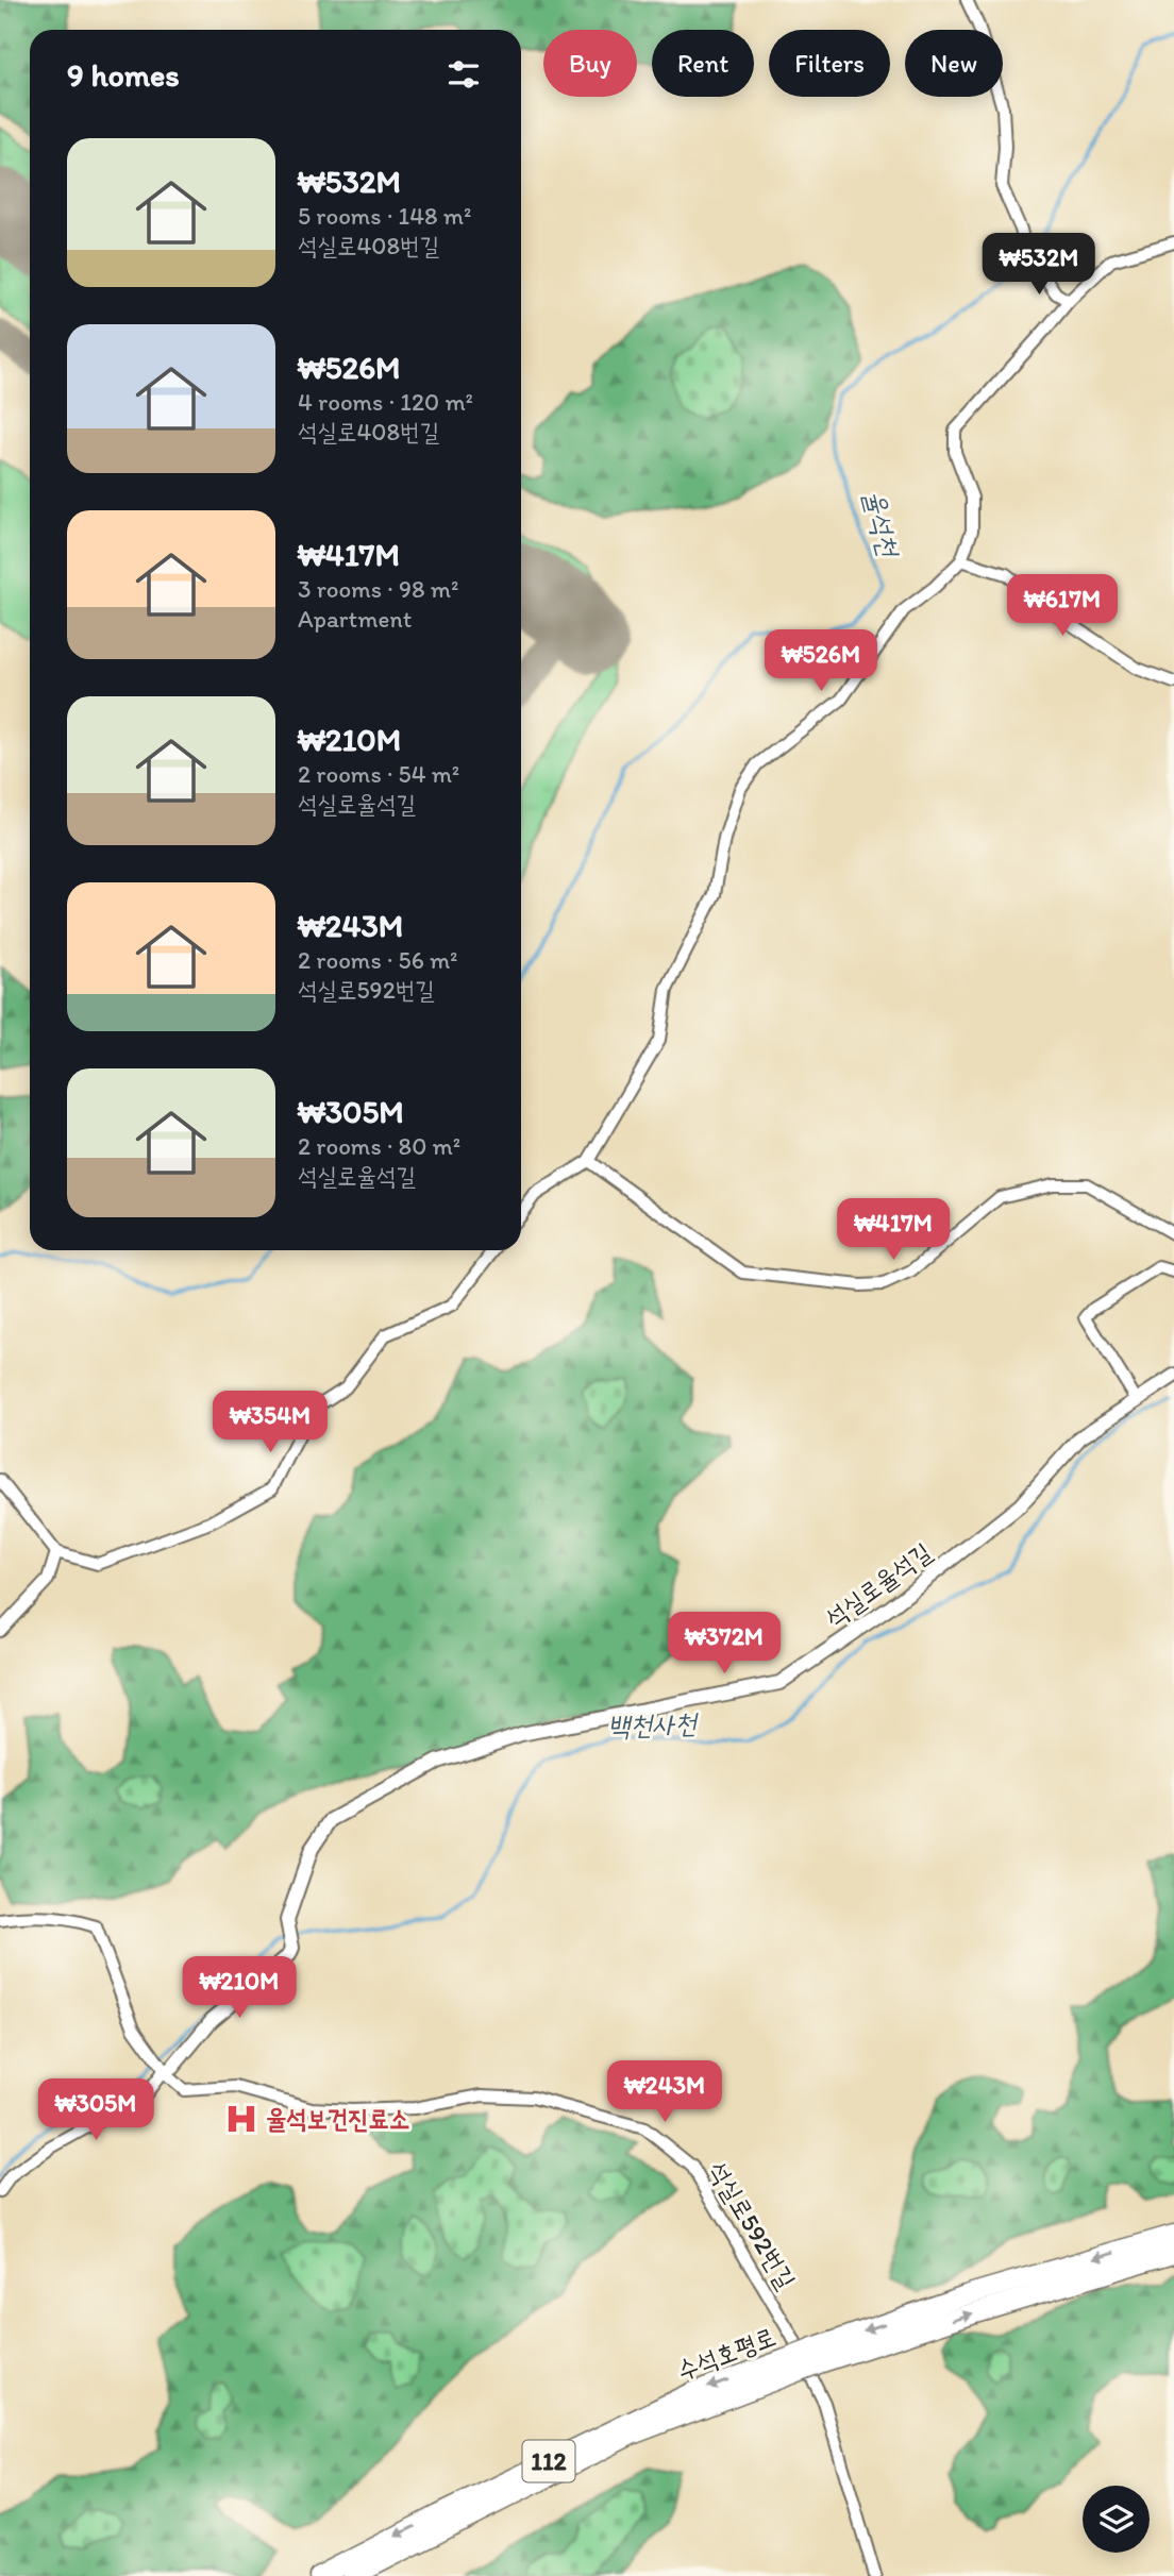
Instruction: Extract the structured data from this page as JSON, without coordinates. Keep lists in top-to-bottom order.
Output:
{
  "streets": {
    "highway": ["수석호평로", "112"],
    "street": ["석실로율석길", "석실로592번길"]
  },
  "crossings": [
    ["석실로율석길", "석실로592번길"]
  ],
  "water": ["율석천", "백천사천"],
  "places": {
    "hospital": ["율석보건진료소"]
  },
  "page": {
    "chip": [
      "Buy",
      "Rent",
      "Filters",
      "New"
    ],
    "heading": "9 homes",
    "list": [
      {
        "name": "₩532M",
        "note": "5 rooms · 148 m² · 석실로408번길"
      },
      {
        "name": "₩526M",
        "note": "4 rooms · 120 m² · 석실로408번길"
      },
      {
        "name": "₩417M",
        "note": "3 rooms · 98 m² · Apartment"
      },
      {
        "name": "₩210M",
        "note": "2 rooms · 54 m² · 석실로율석길"
      },
      {
        "name": "₩243M",
        "note": "2 rooms · 56 m² · 석실로592번길"
      },
      {
        "name": "₩305M",
        "note": "2 rooms · 80 m² · 석실로율석길"
      }
    ],
    "price": [
      "₩532M",
      "₩617M",
      "₩526M",
      "₩417M",
      "₩354M",
      "₩372M",
      "₩210M",
      "₩243M",
      "₩305M"
    ]
  }
}
